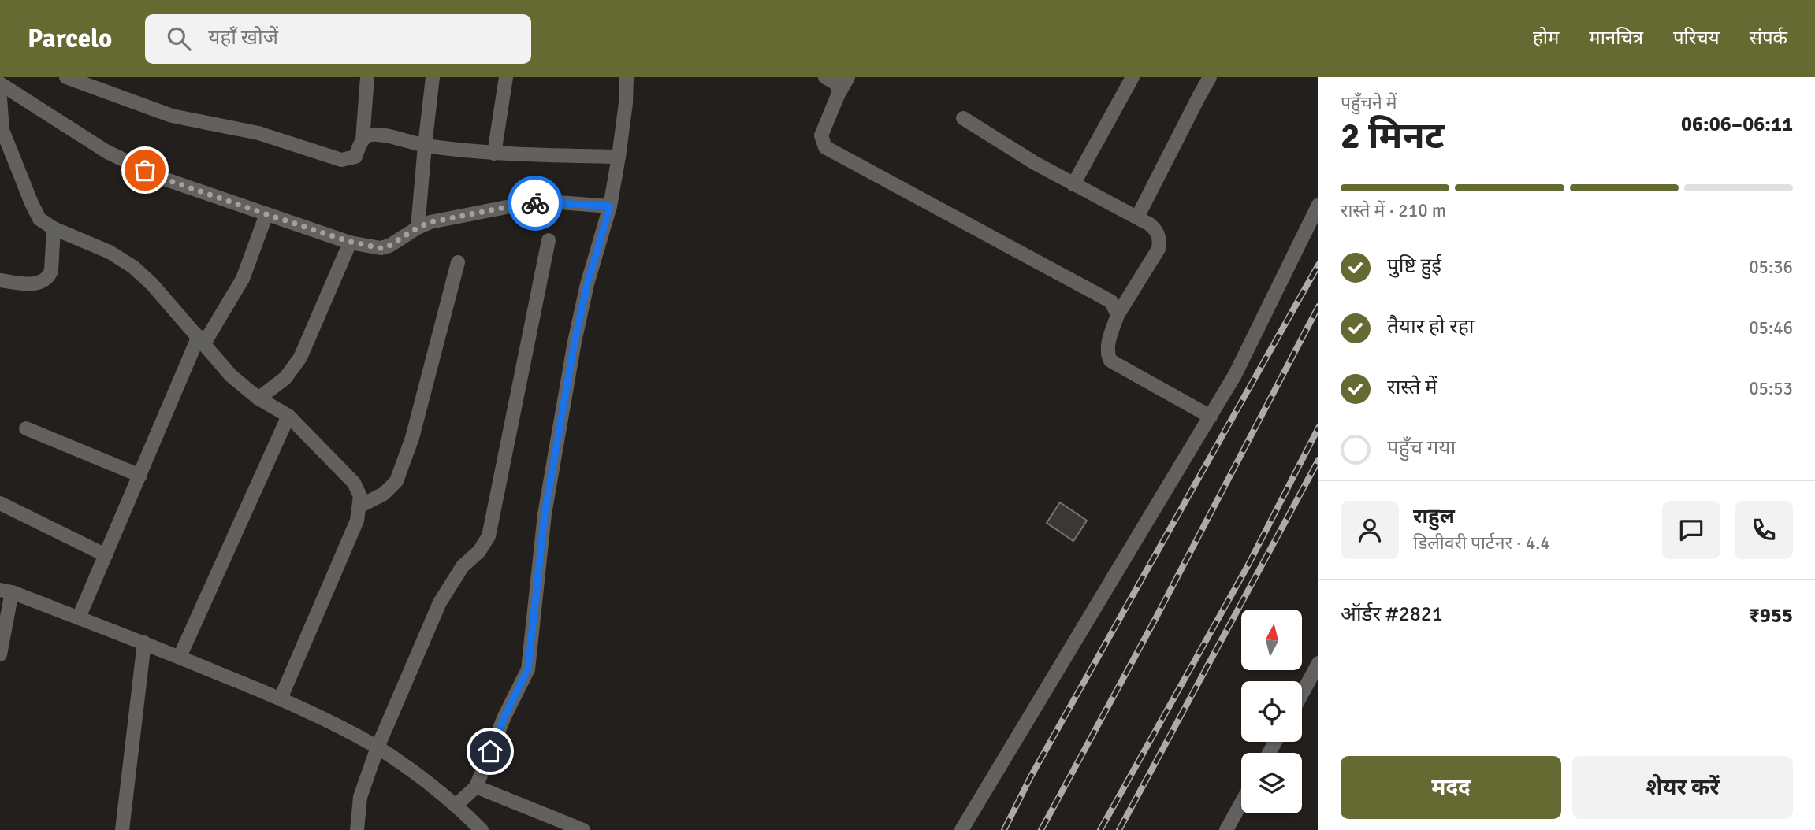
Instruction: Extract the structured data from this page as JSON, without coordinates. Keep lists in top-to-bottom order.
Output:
{
  "north": "top",
  "page": {
    "header": "Parcelo",
    "search": "यहाँ खोजें",
    "nav": [
      "होम",
      "मानचित्र",
      "परिचय",
      "संपर्क"
    ],
    "heading": ["2 मिनट", "पहुँचने में", "06:06–06:11"],
    "panel": [
      "राहुल",
      "डिलीवरी पार्टनर · 4.4",
      "ऑर्डर #2821",
      "₹955"
    ],
    "bar": "रास्ते में · 210 m",
    "list": [
      ["पुष्टि हुई", "05:36"],
      ["तैयार हो रहा", "05:46"],
      ["रास्ते में", "05:53"],
      "पहुँच गया"
    ],
    "buttons": ["मदद", "शेयर करें"]
  }
}
